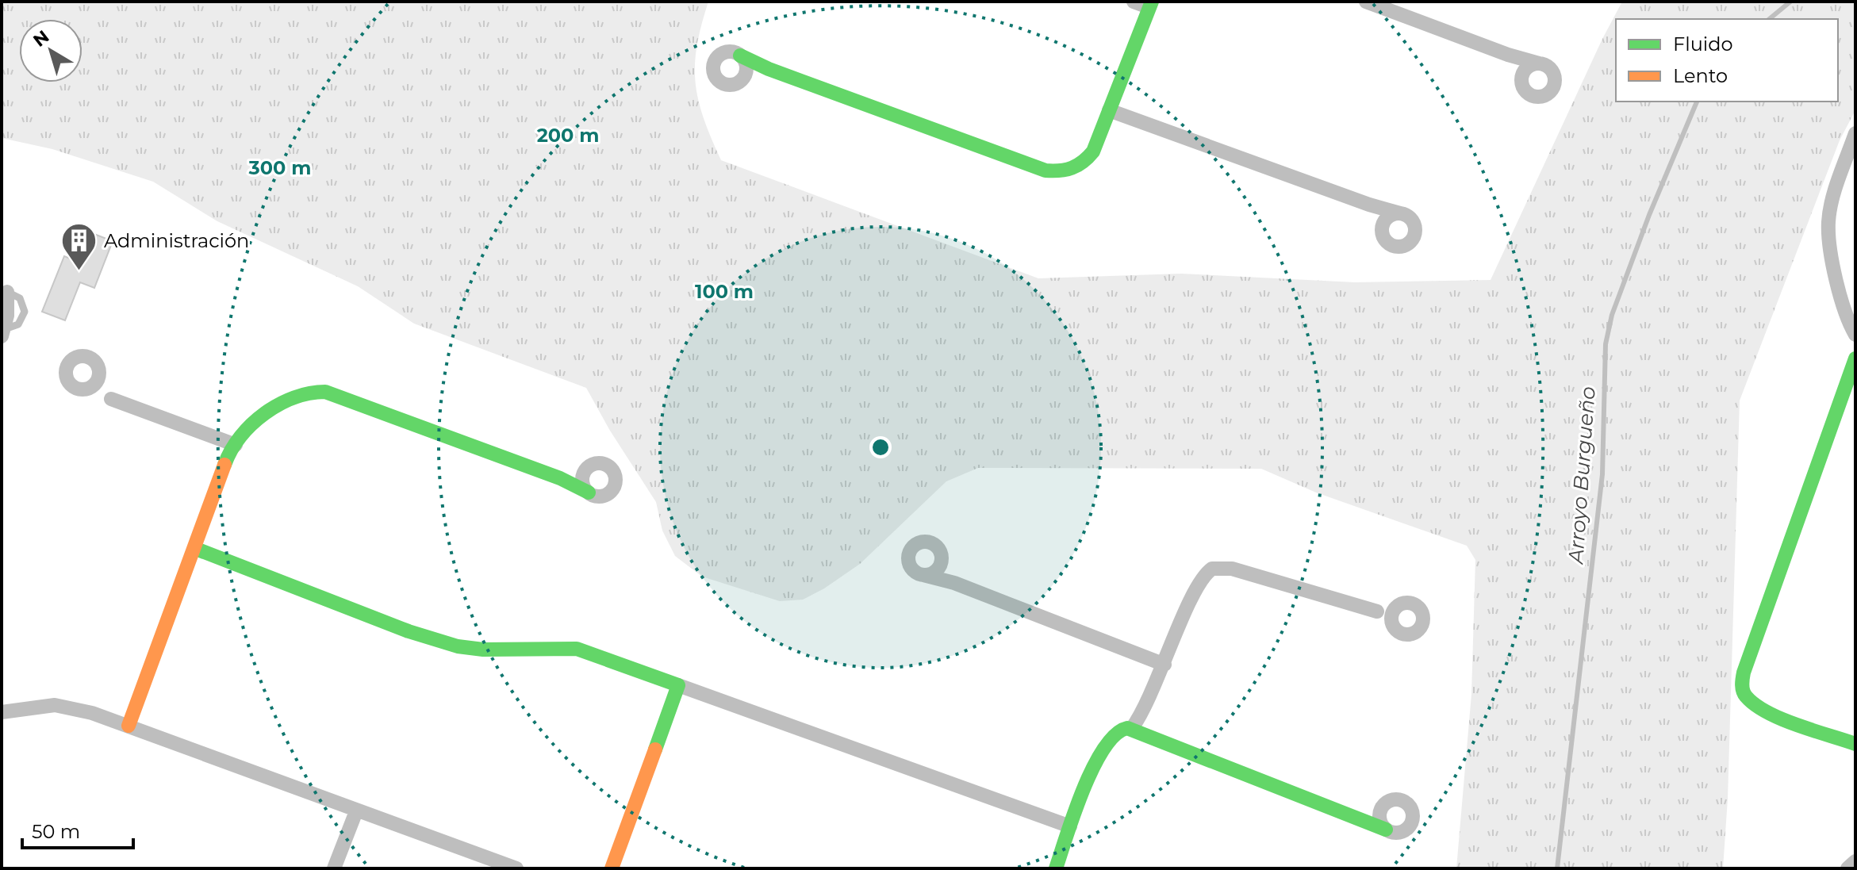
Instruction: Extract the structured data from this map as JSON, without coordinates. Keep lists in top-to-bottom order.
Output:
{
  "water": ["Arroyo Burgueño"],
  "places": {
    "building": ["Administración"]
  },
  "legend": ["Fluido", "Lento"],
  "scale_bar": "50 m",
  "north": "top left",
  "rings": ["200 m", "300 m", "100 m"]
}
